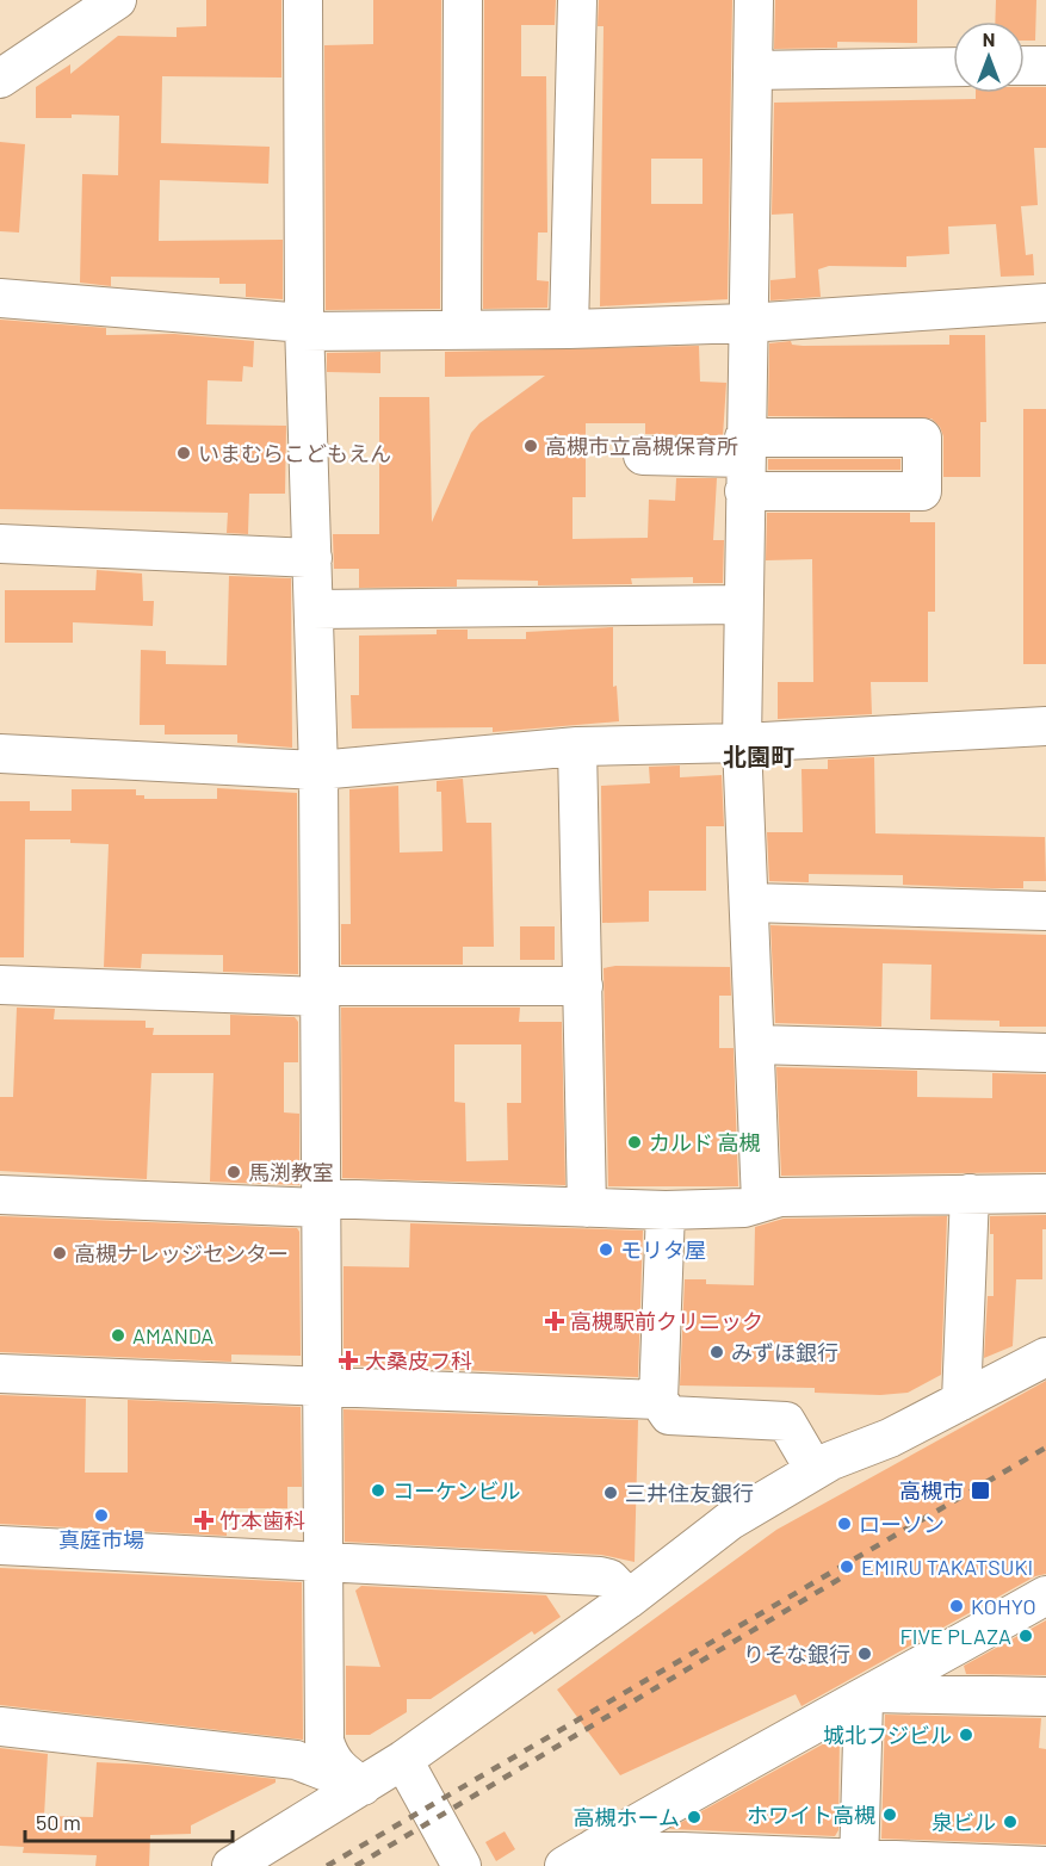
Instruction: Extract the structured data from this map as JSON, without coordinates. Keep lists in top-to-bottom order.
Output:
{
  "districts": ["北園町"],
  "places": {
    "other": [
      "高槻市立高槻保育所",
      "いまむらこどもえん",
      "カルド 高槻",
      "馬渕教室",
      "モリタ屋",
      "高槻ナレッジセンター",
      "AMANDA",
      "みずほ銀行",
      "コーケンビル",
      "三井住友銀行",
      "真庭市場",
      "ローソン",
      "EMIRU TAKATSUKI",
      "KOHYO",
      "FIVE PLAZA",
      "りそな銀行",
      "城北フジビル",
      "ホワイト高槻",
      "高槻ホーム",
      "泉ビル"
    ],
    "health": ["高槻駅前クリニック", "大桑皮フ科", "竹本歯科"],
    "transit": ["高槻市"]
  },
  "scale_bar": "50 m",
  "north": "top"
}
